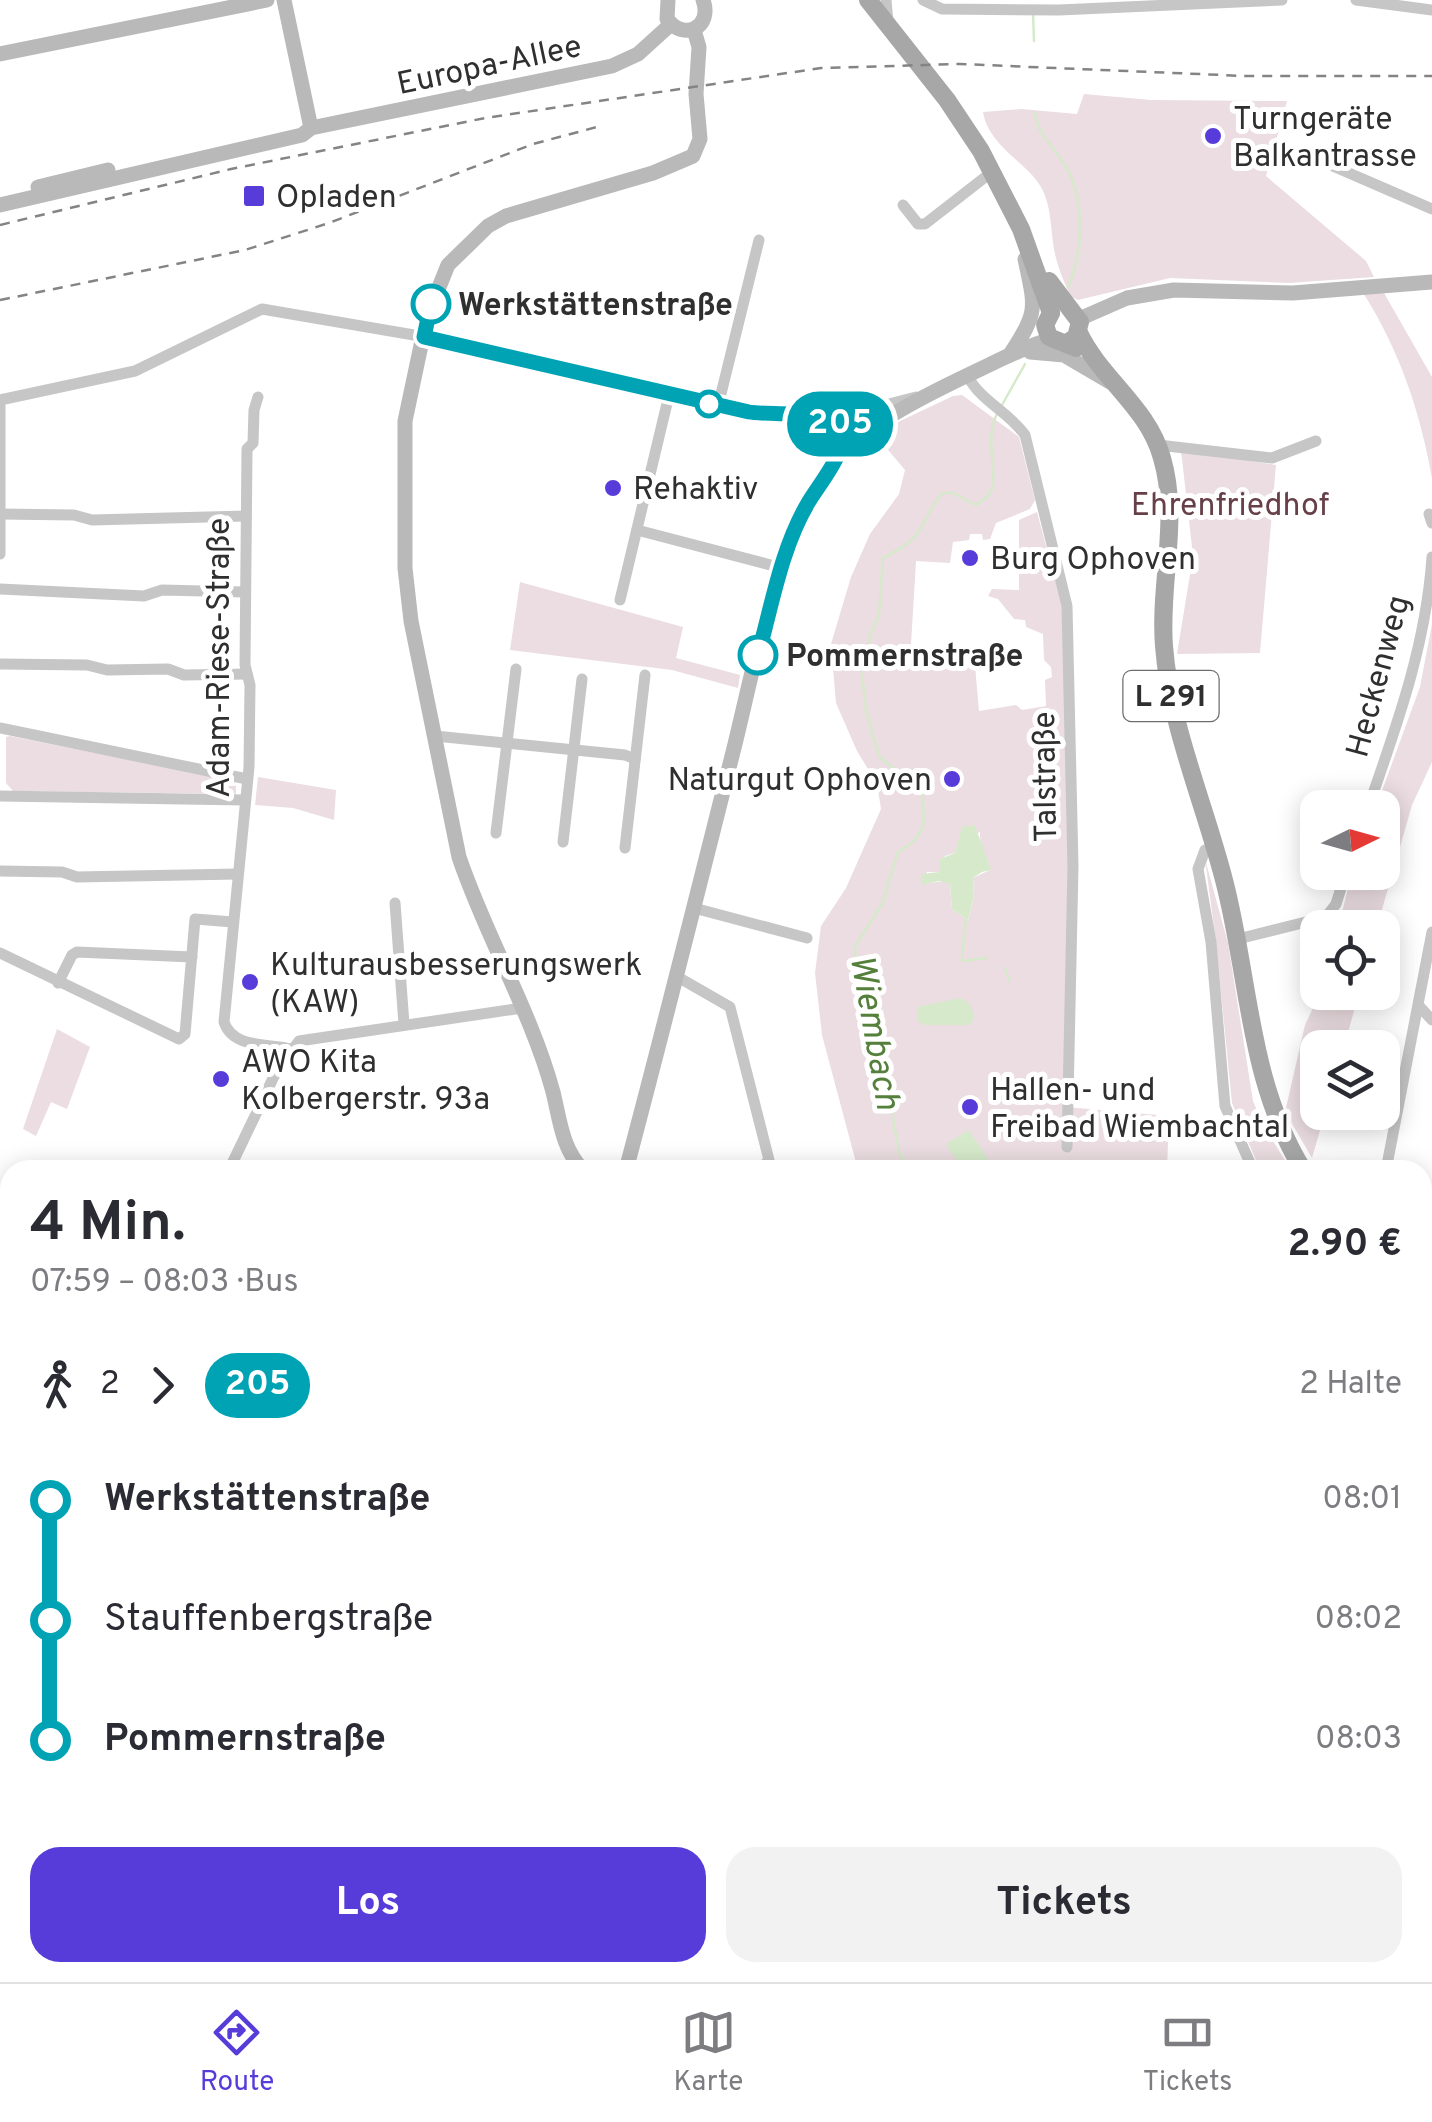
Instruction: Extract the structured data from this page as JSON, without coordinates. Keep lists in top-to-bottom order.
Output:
{
  "streets": {
    "main road": ["Europa-Allee", "L 291"],
    "street": ["Adam-Riese-Straße", "Heckenweg", "Talstraße"]
  },
  "water": ["Wiembach"],
  "parks": ["Ehrenfriedhof"],
  "places": {
    "other": [
      "Turngeräte Balkantrasse",
      "Werkstättenstraße",
      "Rehaktiv",
      "Burg Ophoven",
      "Pommernstraße",
      "Naturgut Ophoven",
      "Kulturausbesserungswerk (KAW)",
      "AWO Kita Kolbergerstr. 93a",
      "Hallen- und Freibad Wiembachtal"
    ],
    "transit": ["Opladen"]
  },
  "lines": ["bus line 205"],
  "north": "right",
  "page": {
    "on_map": "205",
    "heading": ["4 Min.", "07:59 – 08:03 · Bus", "2.90 €"],
    "legs": ["2", "205", "2 Halte"],
    "list": [
      {
        "name": "Werkstättenstraße",
        "value": "08:01"
      },
      {
        "name": "Stauffenbergstraße",
        "value": "08:02"
      },
      {
        "name": "Pommernstraße",
        "value": "08:03"
      }
    ],
    "buttons": ["Los", "Tickets"],
    "tabs": ["Route", "Karte", "Tickets"]
  }
}
